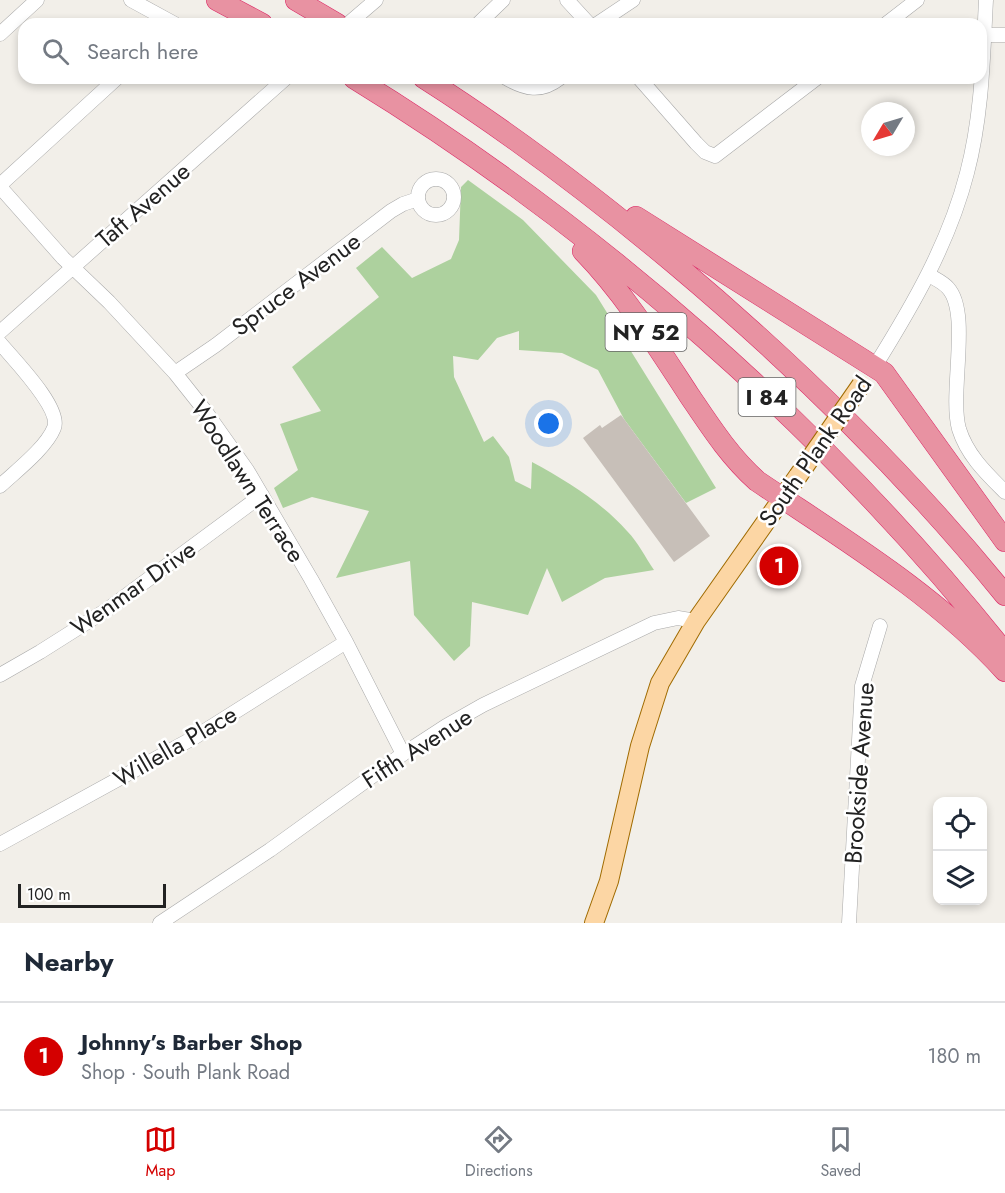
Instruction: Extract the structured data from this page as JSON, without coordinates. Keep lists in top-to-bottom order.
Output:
{
  "streets": {
    "highway": ["NY 52", "I 84"],
    "main road": ["South Plank Road"],
    "street": [
      "Taft Avenue",
      "Spruce Avenue",
      "Woodlawn Terrace",
      "Wenmar Drive",
      "Willella Place",
      "Fifth Avenue",
      "Brookside Avenue"
    ]
  },
  "crossings": [
    ["Taft Avenue", "Woodlawn Terrace"],
    ["Spruce Avenue", "Woodlawn Terrace"],
    ["NY 52", "I 84"],
    ["NY 52", "South Plank Road"],
    ["South Plank Road", "Fifth Avenue"],
    ["Woodlawn Terrace", "Wenmar Drive"],
    ["Woodlawn Terrace", "Willella Place"],
    ["Woodlawn Terrace", "Fifth Avenue"]
  ],
  "scale_bar": "100 m",
  "north": "bottom left",
  "page": {
    "search": "Search here",
    "pins": "1",
    "scale": "100 m",
    "heading": "Nearby",
    "list": [
      {
        "mark": "1",
        "name": "Johnny’s Barber Shop",
        "note": "Shop · South Plank Road",
        "value": "180 m"
      }
    ],
    "nav": ["Map", "Directions", "Saved"]
  }
}
